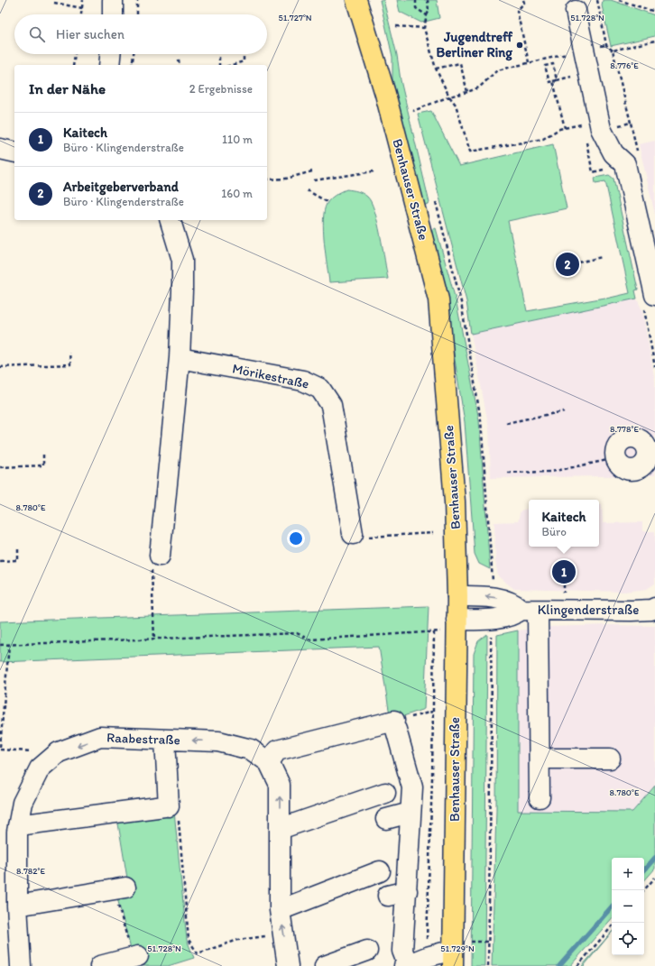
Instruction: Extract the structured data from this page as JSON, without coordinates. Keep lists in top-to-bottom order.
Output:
{
  "streets": {
    "main road": ["Benhauser Straße"],
    "street": ["Mörikestraße", "Klingenderstraße", "Raabestraße"]
  },
  "crossings": [
    ["Benhauser Straße", "Klingenderstraße"]
  ],
  "places": ["Jugendtreff Berliner Ring"],
  "page": {
    "search": "Hier suchen",
    "heading": ["In der Nähe", "2 Ergebnisse"],
    "list": [
      {
        "mark": "1",
        "name": "Kaitech",
        "note": "Büro · Klingenderstraße",
        "value": "110 m"
      },
      {
        "mark": "2",
        "name": "Arbeitgeberverband",
        "note": "Büro · Klingenderstraße",
        "value": "160 m"
      }
    ],
    "pins": ["2", "1"],
    "popup": ["Kaitech", "Büro"],
    "map_buttons": ["+", "−"]
  },
  "coordinates": [
    "51.727°N",
    "51.728°N",
    "8.776°E",
    "8.778°E",
    "8.780°E",
    "8.782°E",
    "51.729°N"
  ]
}
